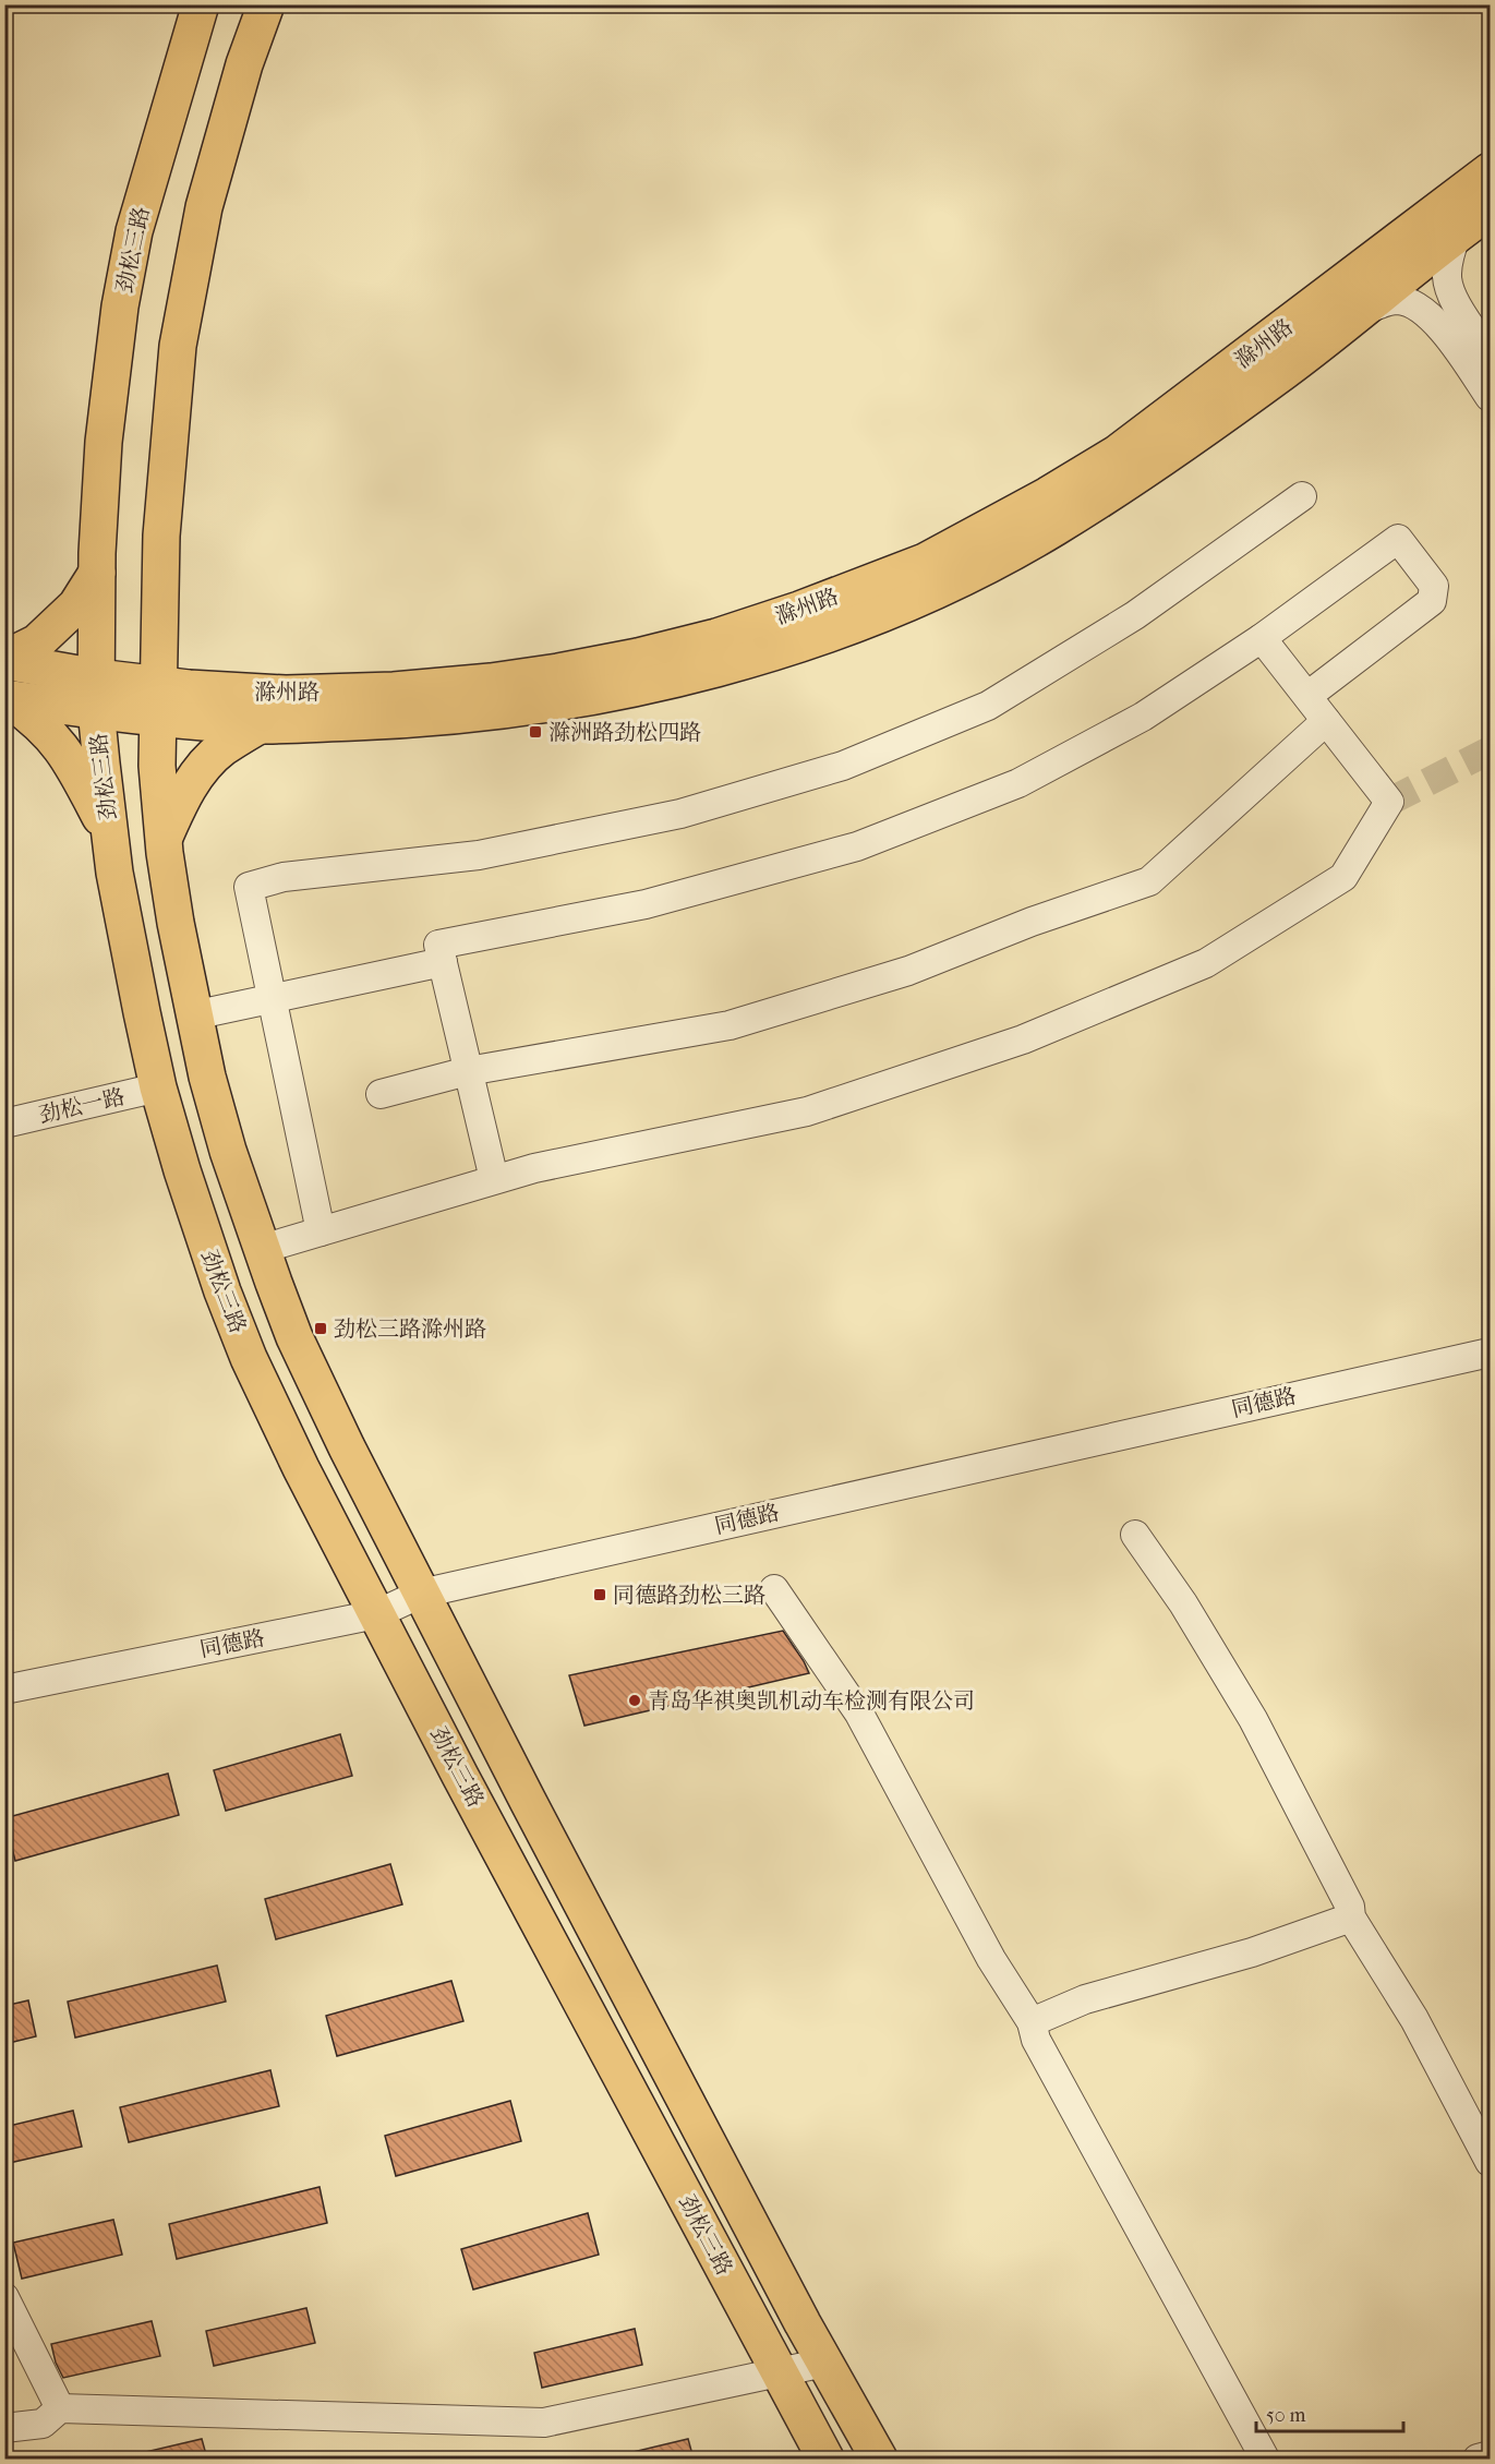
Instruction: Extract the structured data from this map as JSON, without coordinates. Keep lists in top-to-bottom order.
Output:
{
  "streets": {
    "main road": ["劲松三路", "滁州路"],
    "street": ["劲松一路", "同德路"]
  },
  "crossings": [
    ["劲松三路", "滁州路"],
    ["劲松三路", "劲松一路"],
    ["劲松三路", "同德路"]
  ],
  "places": {
    "transit": ["滁洲路劲松四路", "劲松三路滁州路", "同德路劲松三路"],
    "other": ["青岛华祺奥凯机动车检测有限公司"]
  },
  "scale_bar": "50 m"
}
